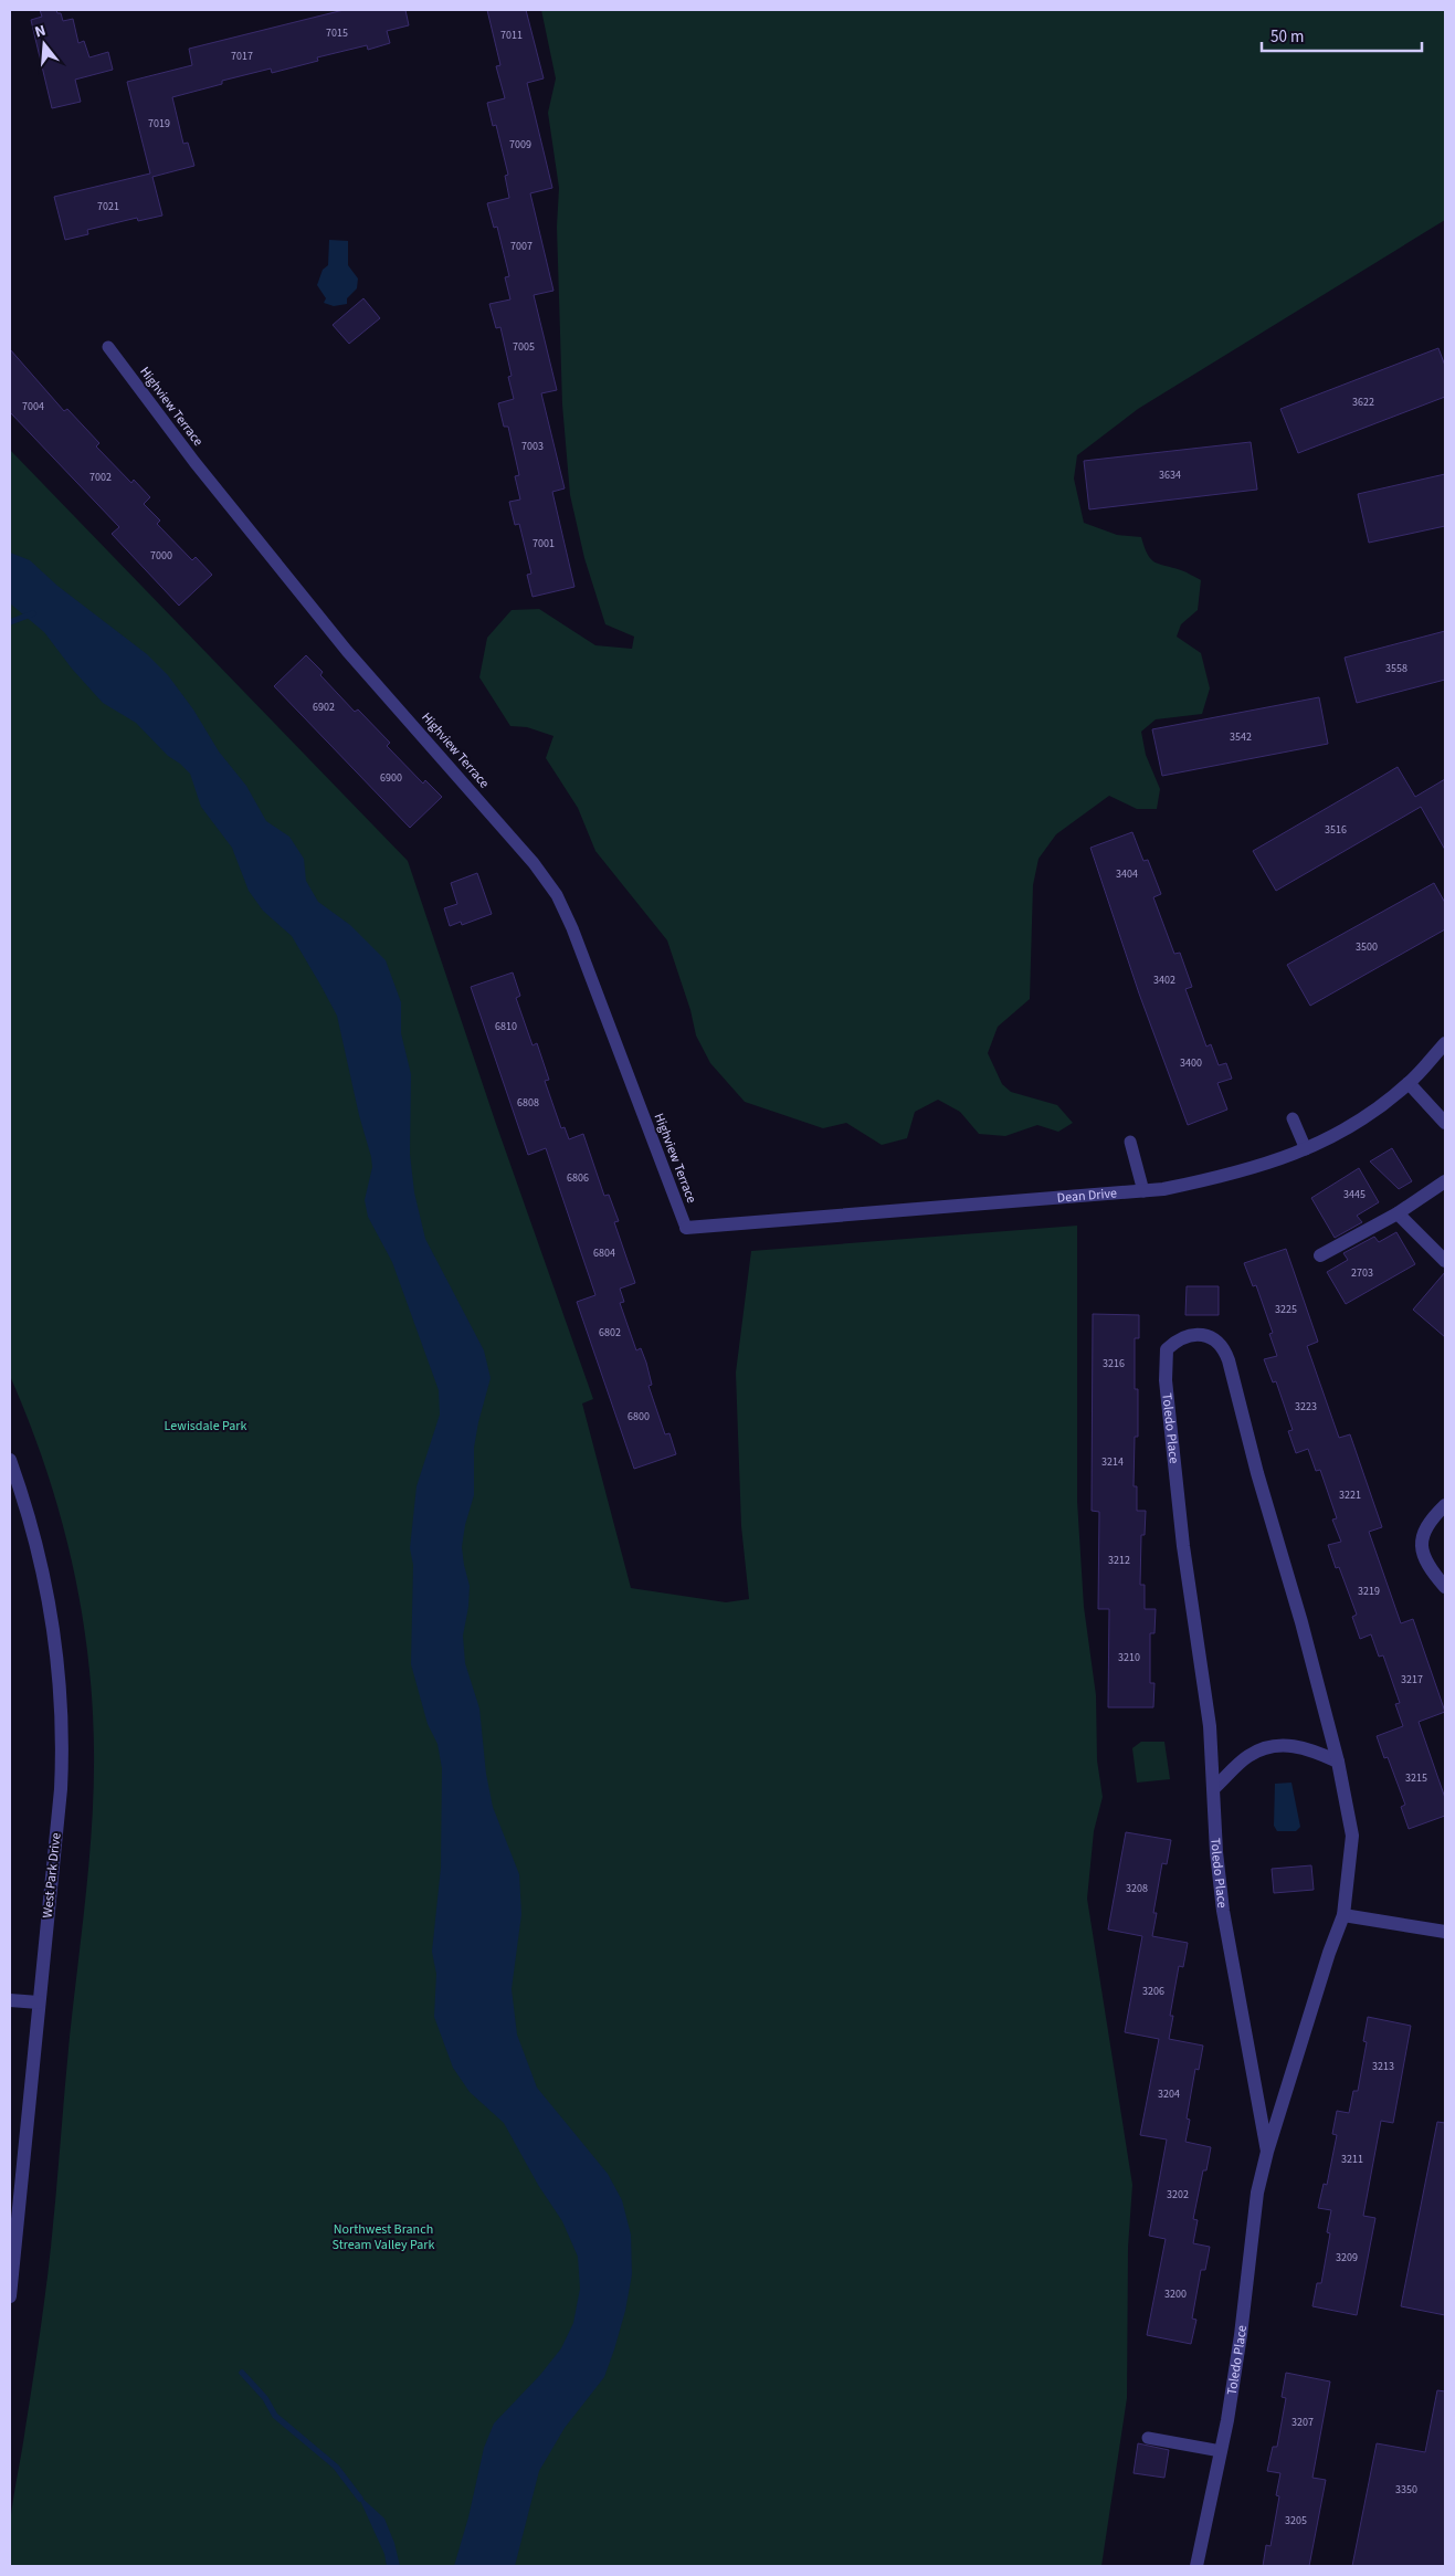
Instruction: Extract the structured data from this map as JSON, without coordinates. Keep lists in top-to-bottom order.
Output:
{
  "streets": {
    "street": ["Dean Drive", "Toledo Place", "West Park Drive"],
    "lane": ["Highview Terrace"]
  },
  "crossings": [
    ["Highview Terrace", "Dean Drive"]
  ],
  "parks": ["Lewisdale Park", "Northwest Branch Stream Valley Park"],
  "house_numbers": [
    "7015",
    "7011",
    "7017",
    "7019",
    "7009",
    "7021",
    "7007",
    "7005",
    "3622",
    "7004",
    "7003",
    "3634",
    "7002",
    "7001",
    "7000",
    "3558",
    "6902",
    "3542",
    "6900",
    "3516",
    "3404",
    "3500",
    "3402",
    "6810",
    "3400",
    "6808",
    "6806",
    "3445",
    "6804",
    "2703",
    "3225",
    "6802",
    "3216",
    "3223",
    "6800",
    "3214",
    "3221",
    "3212",
    "3219",
    "3210",
    "3217",
    "3215",
    "3208",
    "3206",
    "3213",
    "3204",
    "3211",
    "3202",
    "3209",
    "3200",
    "3207",
    "3350",
    "3205"
  ],
  "scale_bar": "50 m",
  "north": "top"
}
